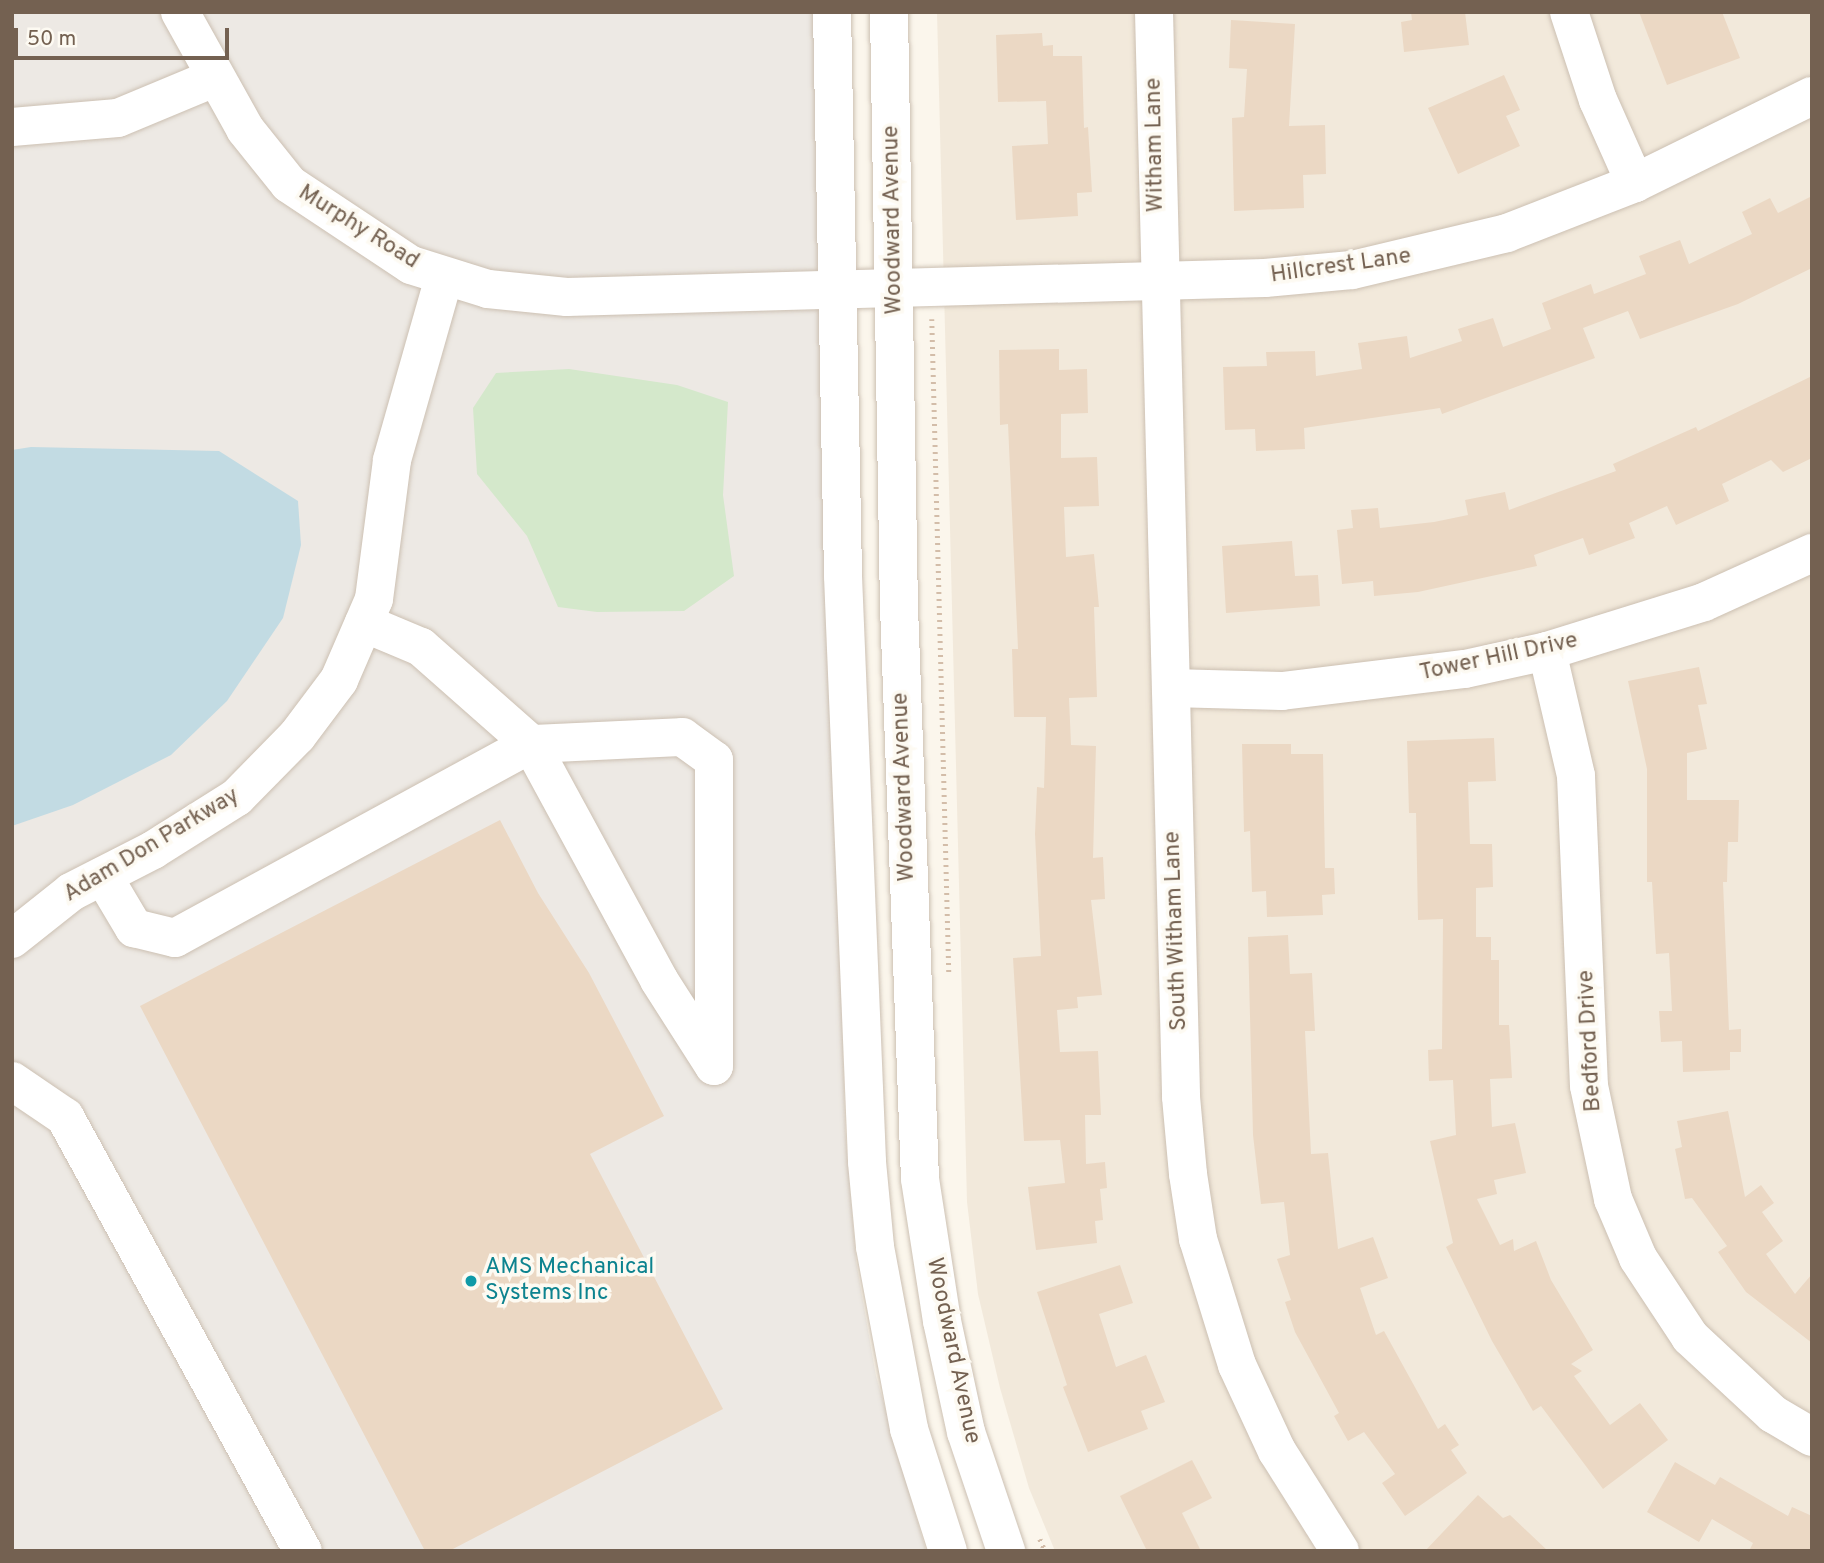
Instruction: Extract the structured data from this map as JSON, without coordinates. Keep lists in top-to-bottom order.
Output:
{
  "streets": {
    "street": [
      "Witham Lane",
      "Woodward Avenue",
      "Murphy Road",
      "Hillcrest Lane",
      "Tower Hill Drive",
      "Adam Don Parkway",
      "South Witham Lane",
      "Bedford Drive"
    ]
  },
  "crossings": [
    ["Witham Lane", "Hillcrest Lane"],
    ["Witham Lane", "South Witham Lane"],
    ["Woodward Avenue", "Hillcrest Lane"],
    ["Murphy Road", "Hillcrest Lane"],
    ["Murphy Road", "Adam Don Parkway"],
    ["Hillcrest Lane", "South Witham Lane"],
    ["Tower Hill Drive", "South Witham Lane"],
    ["Tower Hill Drive", "Bedford Drive"]
  ],
  "places": ["AMS Mechanical Systems Inc"],
  "scale_bar": "50 m"
}
